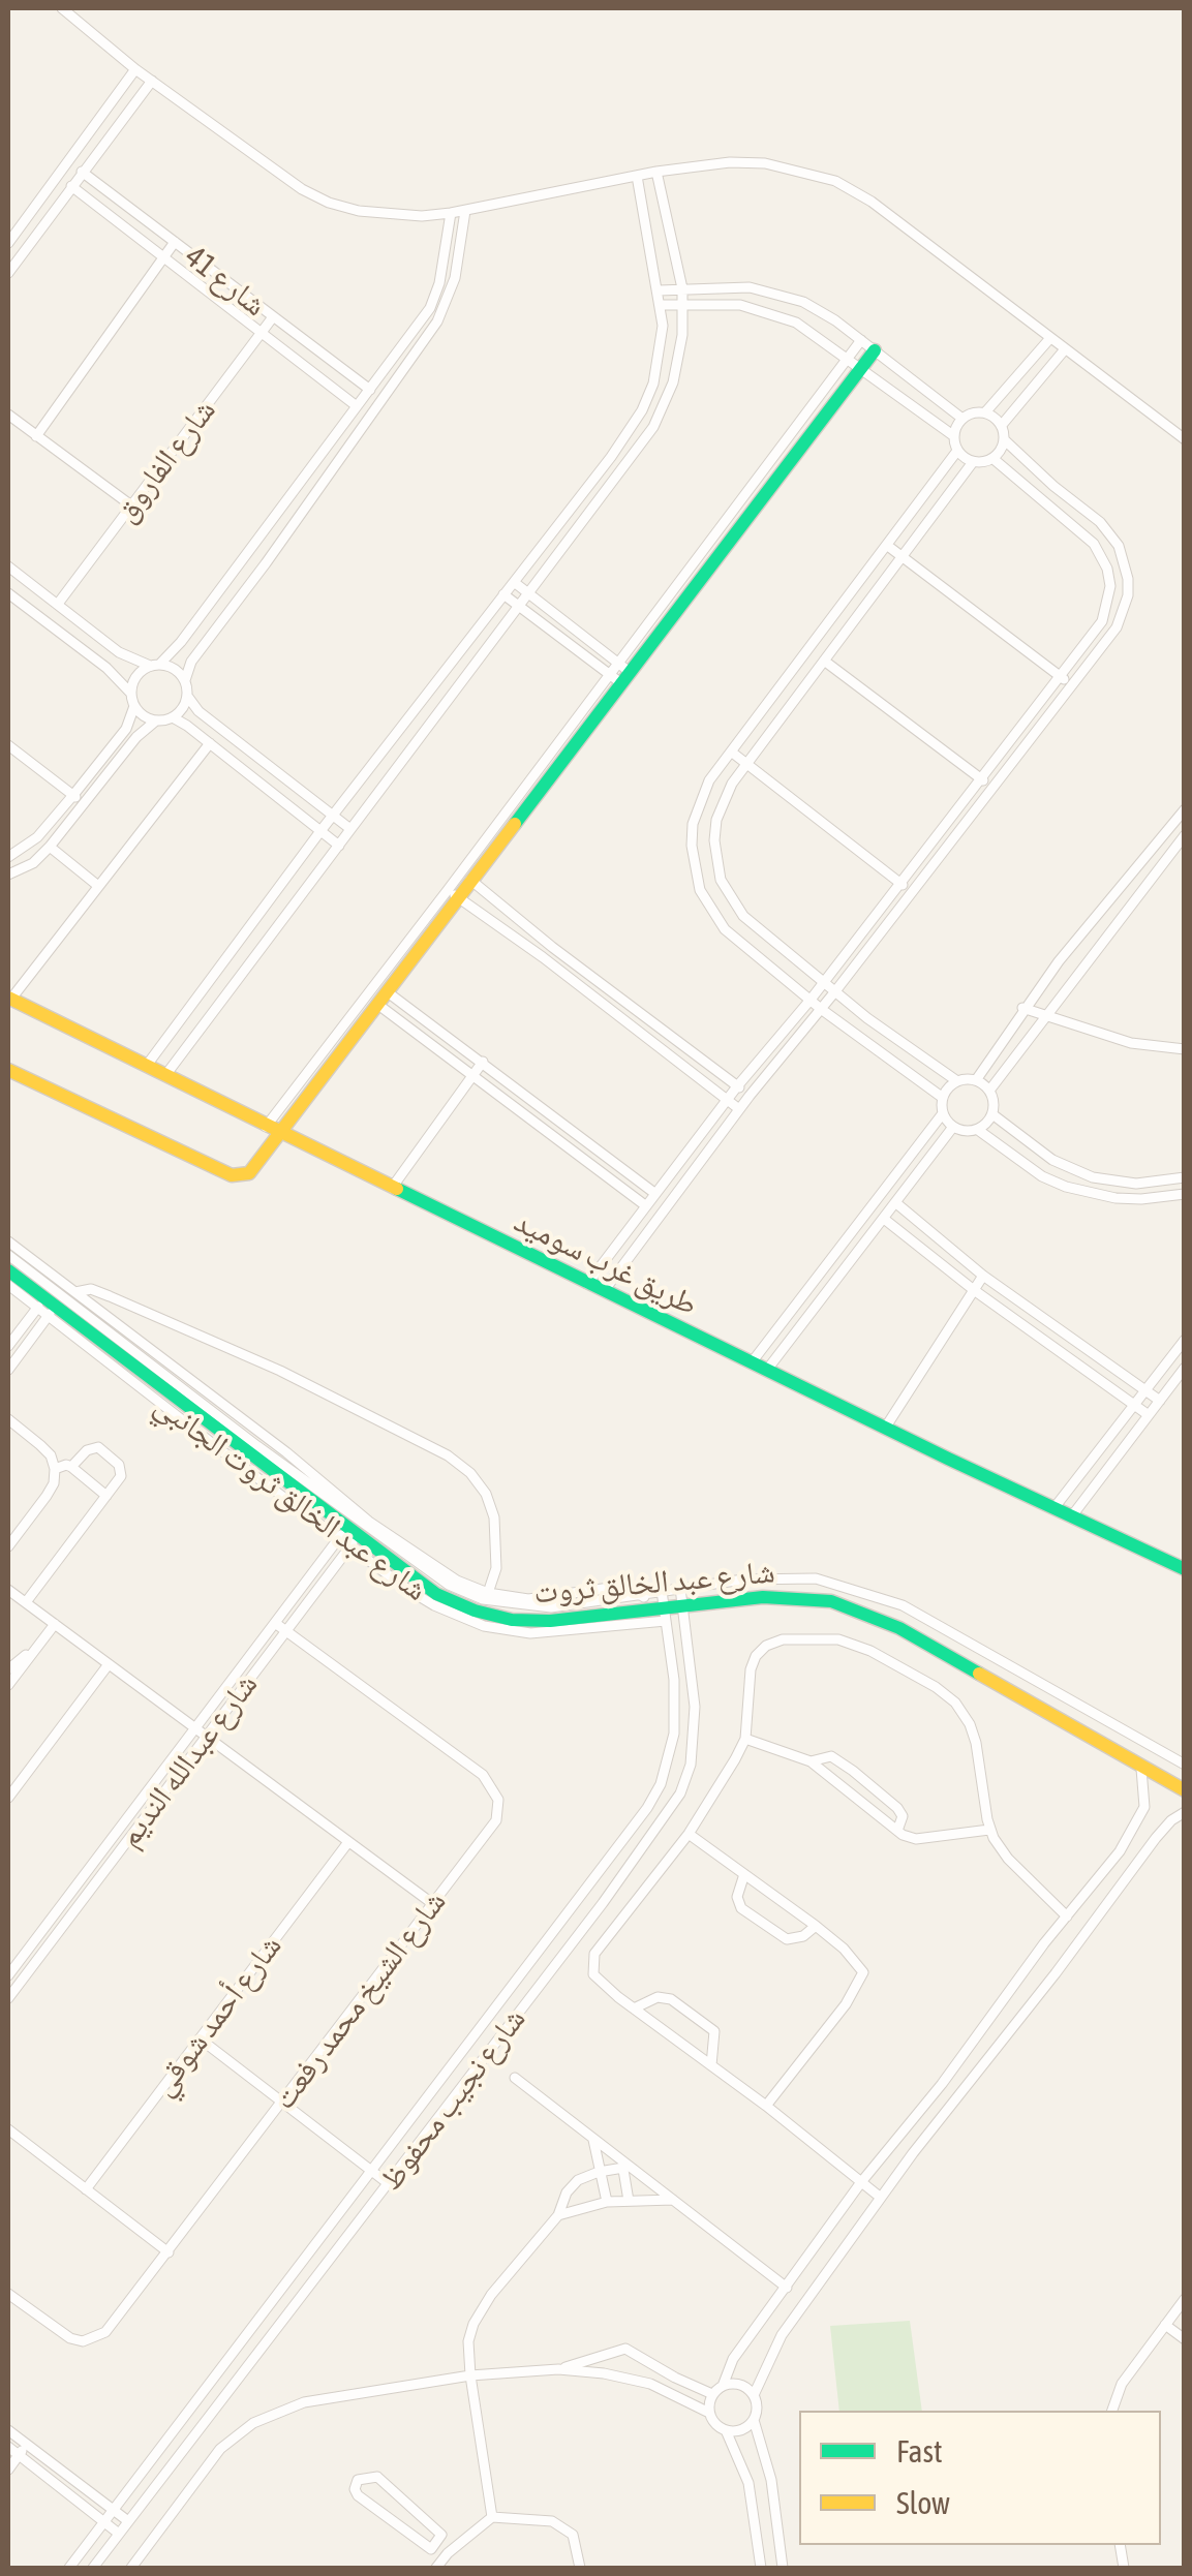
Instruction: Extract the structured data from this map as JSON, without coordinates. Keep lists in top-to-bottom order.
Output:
{
  "streets": {
    "street": [
      "شارع 41",
      "شارع الفاروق",
      "طريق غرب سوميد",
      "شارع عبد الخالق ثروت",
      "شارع عبدالله النديم",
      "شارع الشيخ محمد رفعت",
      "شارع أحمد شوقي",
      "شارع نجيب محفوظ"
    ]
  },
  "crossings": [
    ["شارع 41", "شارع الفاروق"],
    ["شارع عبد الخالق ثروت", "شارع عبدالله النديم"],
    ["شارع عبد الخالق ثروت", "شارع نجيب محفوظ"],
    ["شارع عبدالله النديم", "شارع الشيخ محمد رفعت"]
  ],
  "legend": ["Fast", "Slow"]
}
